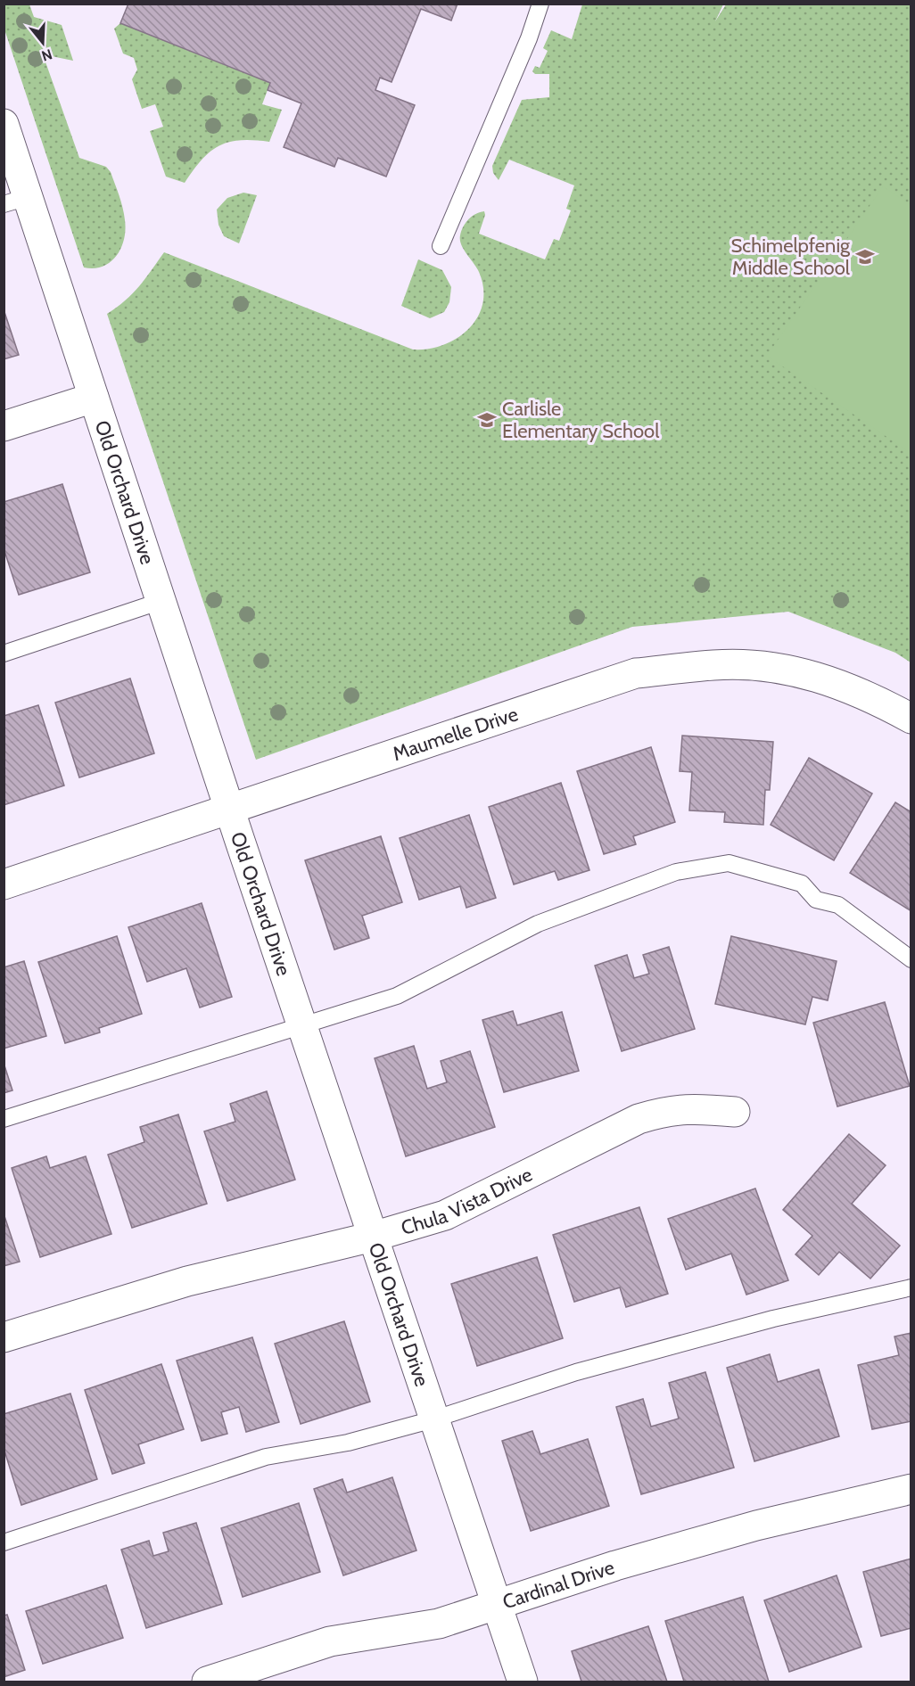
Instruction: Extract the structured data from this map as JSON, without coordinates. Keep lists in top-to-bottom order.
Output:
{
  "streets": {
    "street": [
      "Old Orchard Drive",
      "Maumelle Drive",
      "Chula Vista Drive",
      "Cardinal Drive"
    ]
  },
  "crossings": [
    ["Old Orchard Drive", "Maumelle Drive"],
    ["Old Orchard Drive", "Chula Vista Drive"],
    ["Old Orchard Drive", "Cardinal Drive"]
  ],
  "places": {
    "school or university": ["Schimelpfenig Middle School", "Carlisle Elementary School"]
  },
  "north": "bottom"
}
